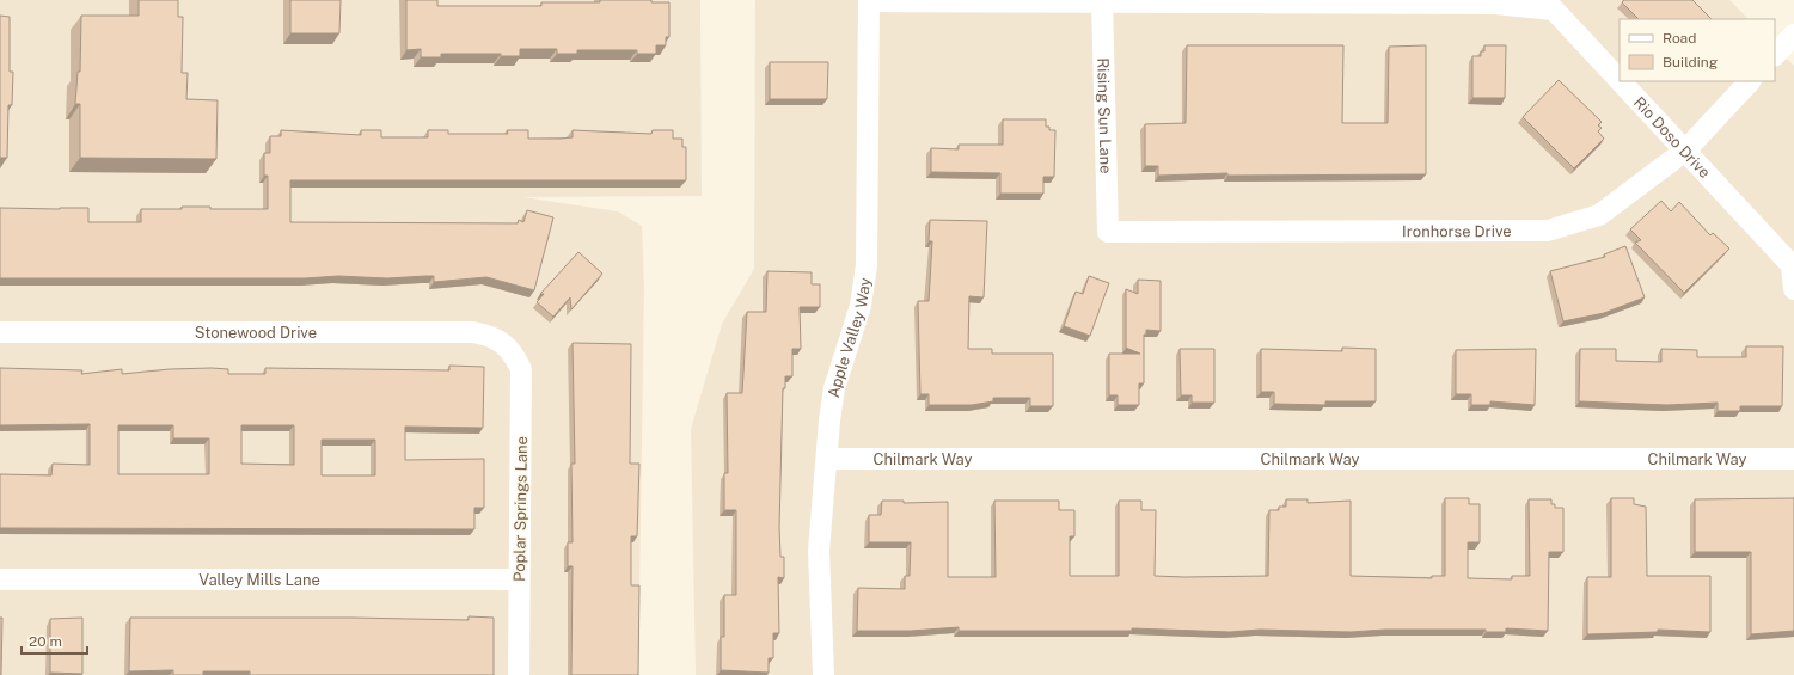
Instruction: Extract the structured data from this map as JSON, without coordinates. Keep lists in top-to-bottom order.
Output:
{
  "streets": {
    "street": [
      "Rising Sun Lane",
      "Rio Doso Drive",
      "Ironhorse Drive",
      "Stonewood Drive",
      "Apple Valley Way",
      "Chilmark Way",
      "Poplar Springs Lane",
      "Valley Mills Lane"
    ]
  },
  "crossings": [
    ["Rising Sun Lane", "Rio Doso Drive"],
    ["Rising Sun Lane", "Ironhorse Drive"],
    ["Rio Doso Drive", "Ironhorse Drive"],
    ["Rio Doso Drive", "Apple Valley Way"],
    ["Stonewood Drive", "Poplar Springs Lane"],
    ["Apple Valley Way", "Chilmark Way"],
    ["Poplar Springs Lane", "Valley Mills Lane"]
  ],
  "legend": ["Road", "Building"],
  "scale_bar": "20 m"
}
